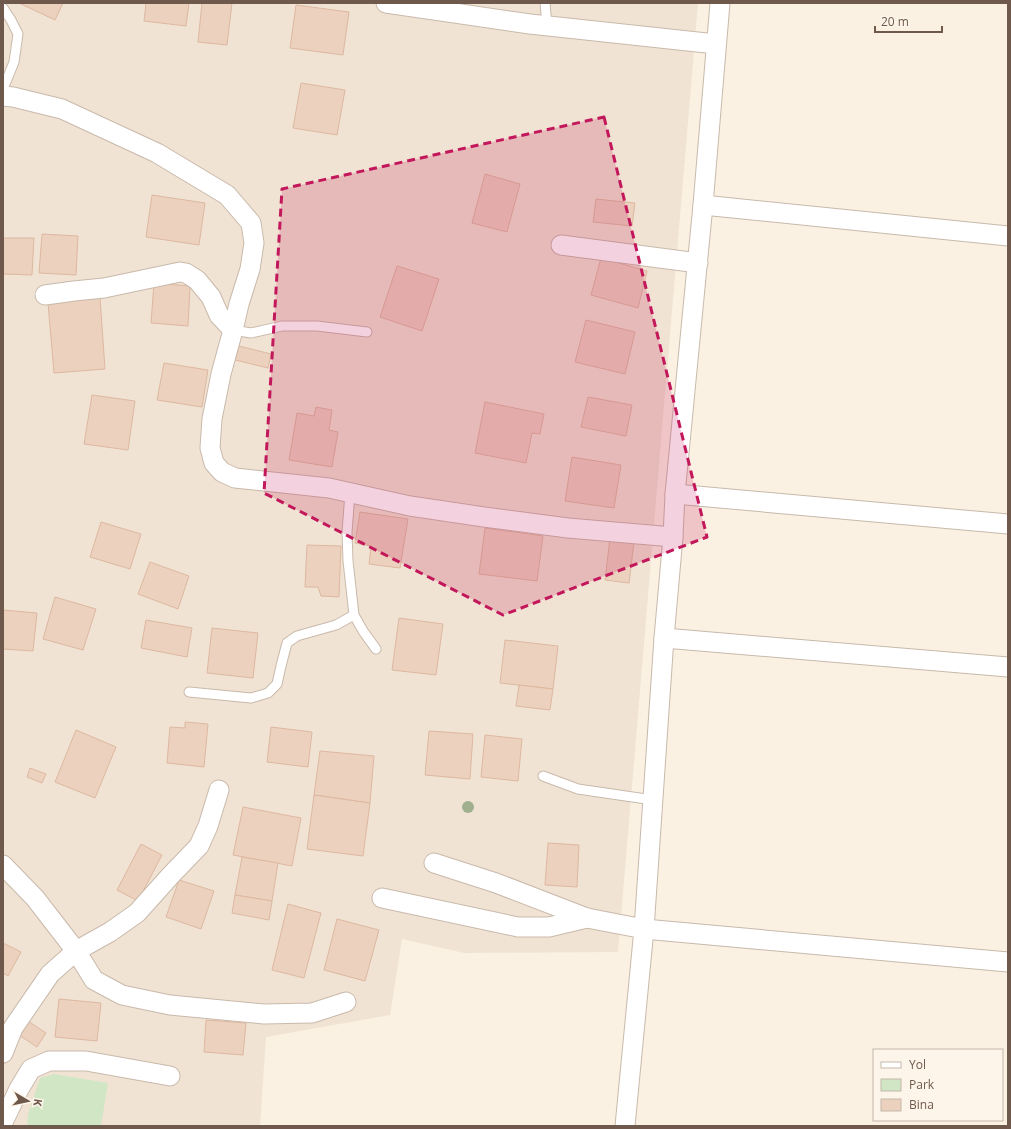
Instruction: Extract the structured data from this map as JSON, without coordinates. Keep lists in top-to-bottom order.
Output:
{
  "legend": ["Yol", "Park", "Bina"],
  "scale_bar": "20 m",
  "north": "right"
}
